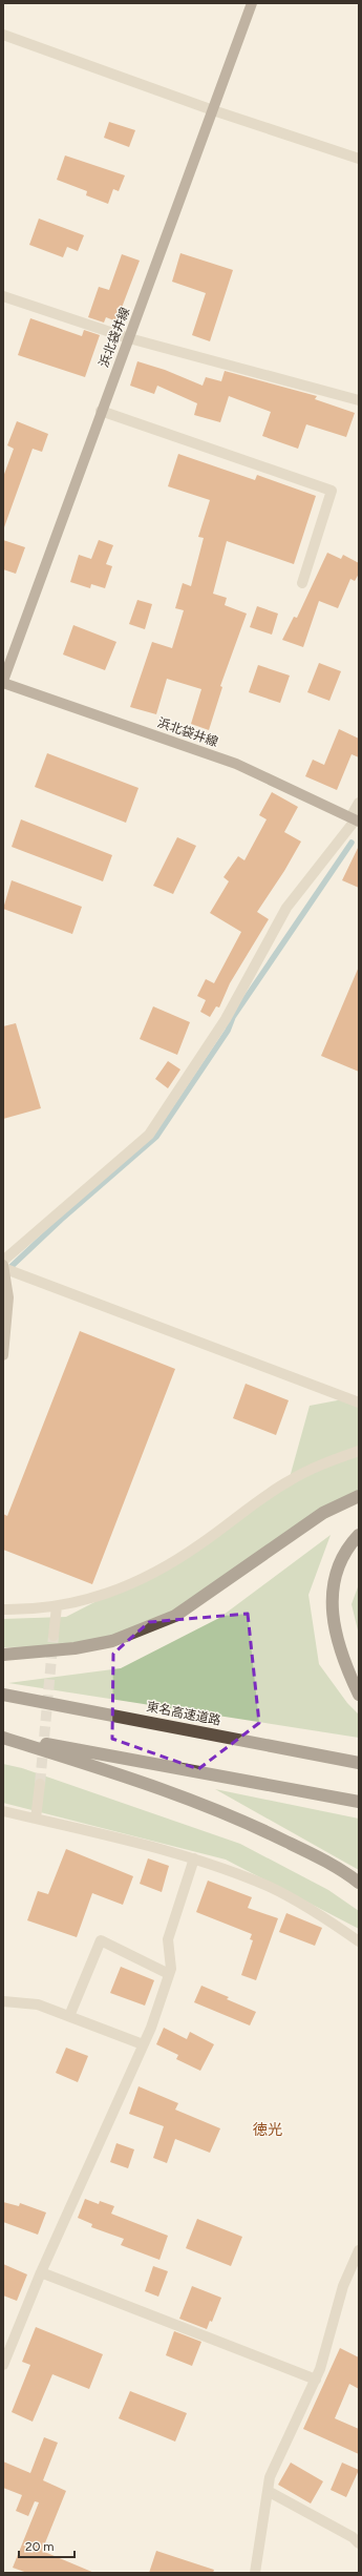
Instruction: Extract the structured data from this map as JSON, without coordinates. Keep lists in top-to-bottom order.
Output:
{
  "streets": {
    "highway": ["東名高速道路"],
    "main road": ["浜北袋井線"]
  },
  "districts": ["徳光"],
  "scale_bar": "20 m"
}
